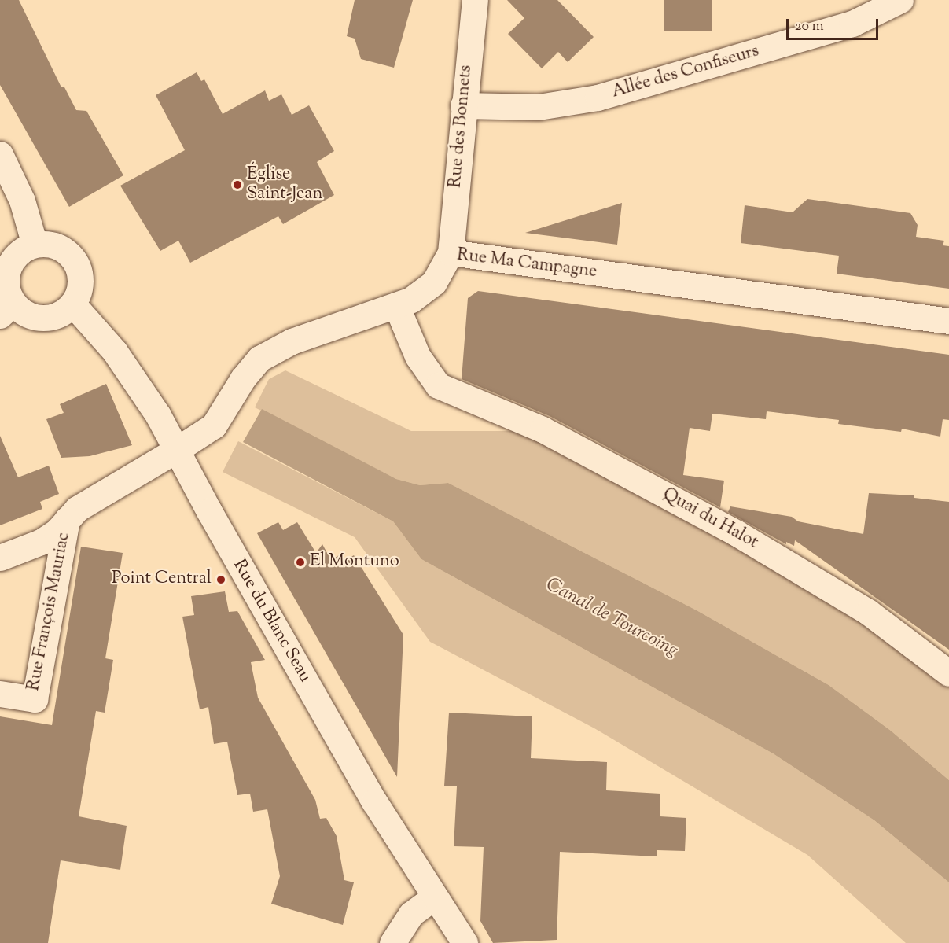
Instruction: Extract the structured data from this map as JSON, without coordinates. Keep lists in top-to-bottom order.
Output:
{
  "streets": {
    "street": [
      "Allée des Confiseurs",
      "Rue des Bonnets",
      "Rue Ma Campagne",
      "Quai du Halot",
      "Rue François Mauriac",
      "Rue du Blanc Seau"
    ]
  },
  "crossings": [
    ["Allée des Confiseurs", "Rue des Bonnets"],
    ["Rue des Bonnets", "Rue Ma Campagne"],
    ["Rue Ma Campagne", "Quai du Halot"],
    ["Rue Ma Campagne", "Rue François Mauriac"],
    ["Rue Ma Campagne", "Rue du Blanc Seau"],
    ["Rue François Mauriac", "Rue du Blanc Seau"]
  ],
  "water": ["Canal de Tourcoing"],
  "places": ["Église Saint-Jean", "El Montuno", "Point Central"],
  "scale_bar": "20 m"
}
